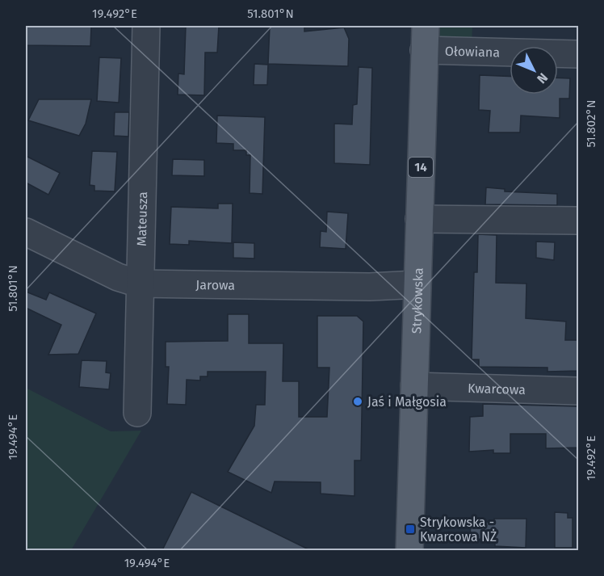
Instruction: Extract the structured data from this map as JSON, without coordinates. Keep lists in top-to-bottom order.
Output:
{
  "streets": {
    "main road": ["14", "Strykowska"],
    "street": [
      "Ołowiana",
      "Mateusza",
      "Jarowa",
      "Kwarcowa"
    ]
  },
  "crossings": [
    ["Ołowiana", "Strykowska"],
    ["Mateusza", "Jarowa"],
    ["Jarowa", "Strykowska"],
    ["Strykowska", "Kwarcowa"]
  ],
  "places": {
    "other": ["Jaś i Małgosia"],
    "transit": ["Strykowska - Kwarcowa NŻ"]
  },
  "north": "bottom right",
  "coordinates": [
    "19.492°E",
    "51.801°N",
    "51.802°N",
    "19.494°E"
  ]
}
